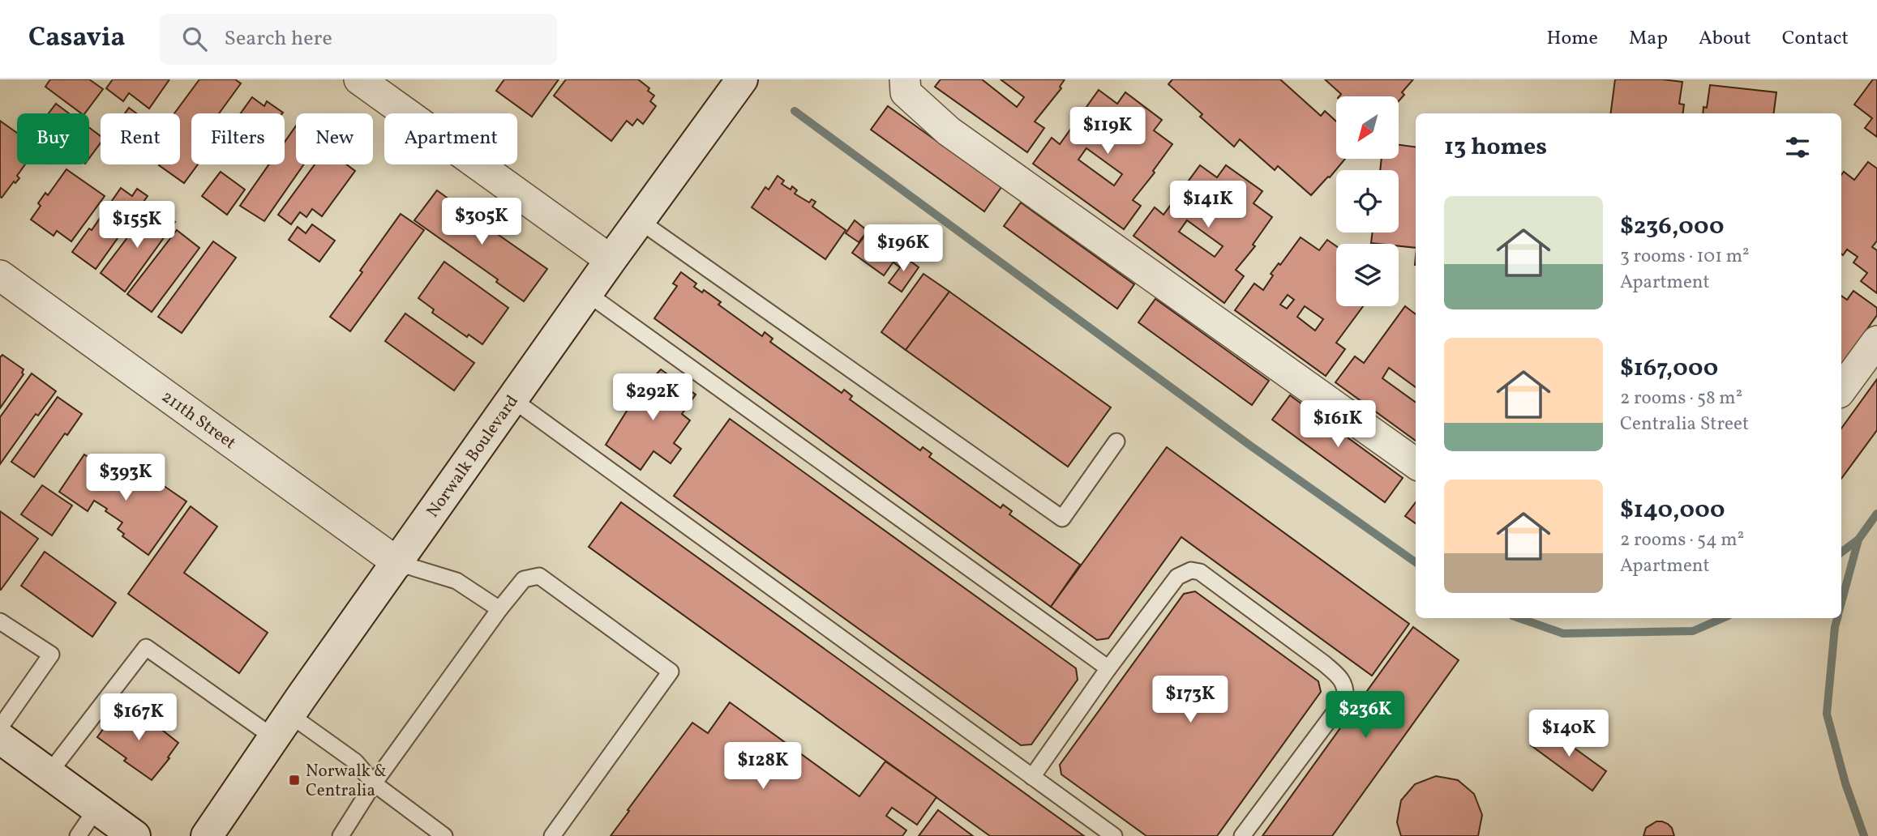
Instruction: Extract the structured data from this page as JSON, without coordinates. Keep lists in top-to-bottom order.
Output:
{
  "streets": {
    "main road": ["Norwalk Boulevard"],
    "street": ["211th Street"]
  },
  "crossings": [
    ["211th Street", "Norwalk Boulevard"]
  ],
  "places": {
    "transit": ["Norwalk & Centralia"]
  },
  "north": "bottom left",
  "page": {
    "header": "Casavia",
    "search": "Search here",
    "nav": [
      "Home",
      "Map",
      "About",
      "Contact"
    ],
    "price": [
      "$119K",
      "$141K",
      "$305K",
      "$155K",
      "$196K",
      "$292K",
      "$161K",
      "$393K",
      "$173K",
      "$236K",
      "$167K",
      "$140K",
      "$128K"
    ],
    "chip": [
      "Buy",
      "Rent",
      "Filters",
      "New",
      "Apartment"
    ],
    "heading": "13 homes",
    "list": [
      {
        "name": "$236,000",
        "note": "3 rooms · 101 m² · Apartment"
      },
      {
        "name": "$167,000",
        "note": "2 rooms · 58 m² · Centralia Street"
      },
      {
        "name": "$140,000",
        "note": "2 rooms · 54 m² · Apartment"
      }
    ]
  }
}
